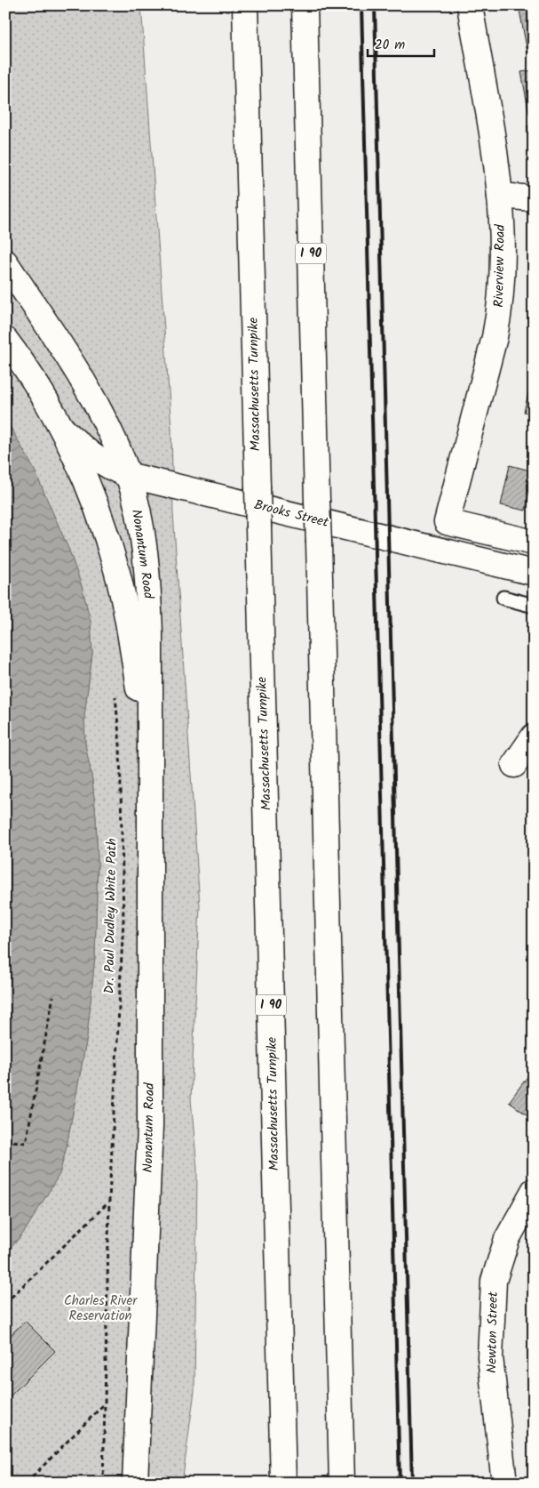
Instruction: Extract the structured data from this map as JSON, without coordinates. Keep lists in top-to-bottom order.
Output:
{
  "streets": {
    "main road": [
      "I 90",
      "Riverview Road",
      "Massachusetts Turnpike",
      "Brooks Street",
      "Nonantum Road",
      "Newton Street"
    ],
    "path": ["Dr. Paul Dudley White Path"]
  },
  "crossings": [
    ["Brooks Street", "Nonantum Road"]
  ],
  "parks": ["Charles River Reservation"],
  "scale_bar": "20 m"
}
